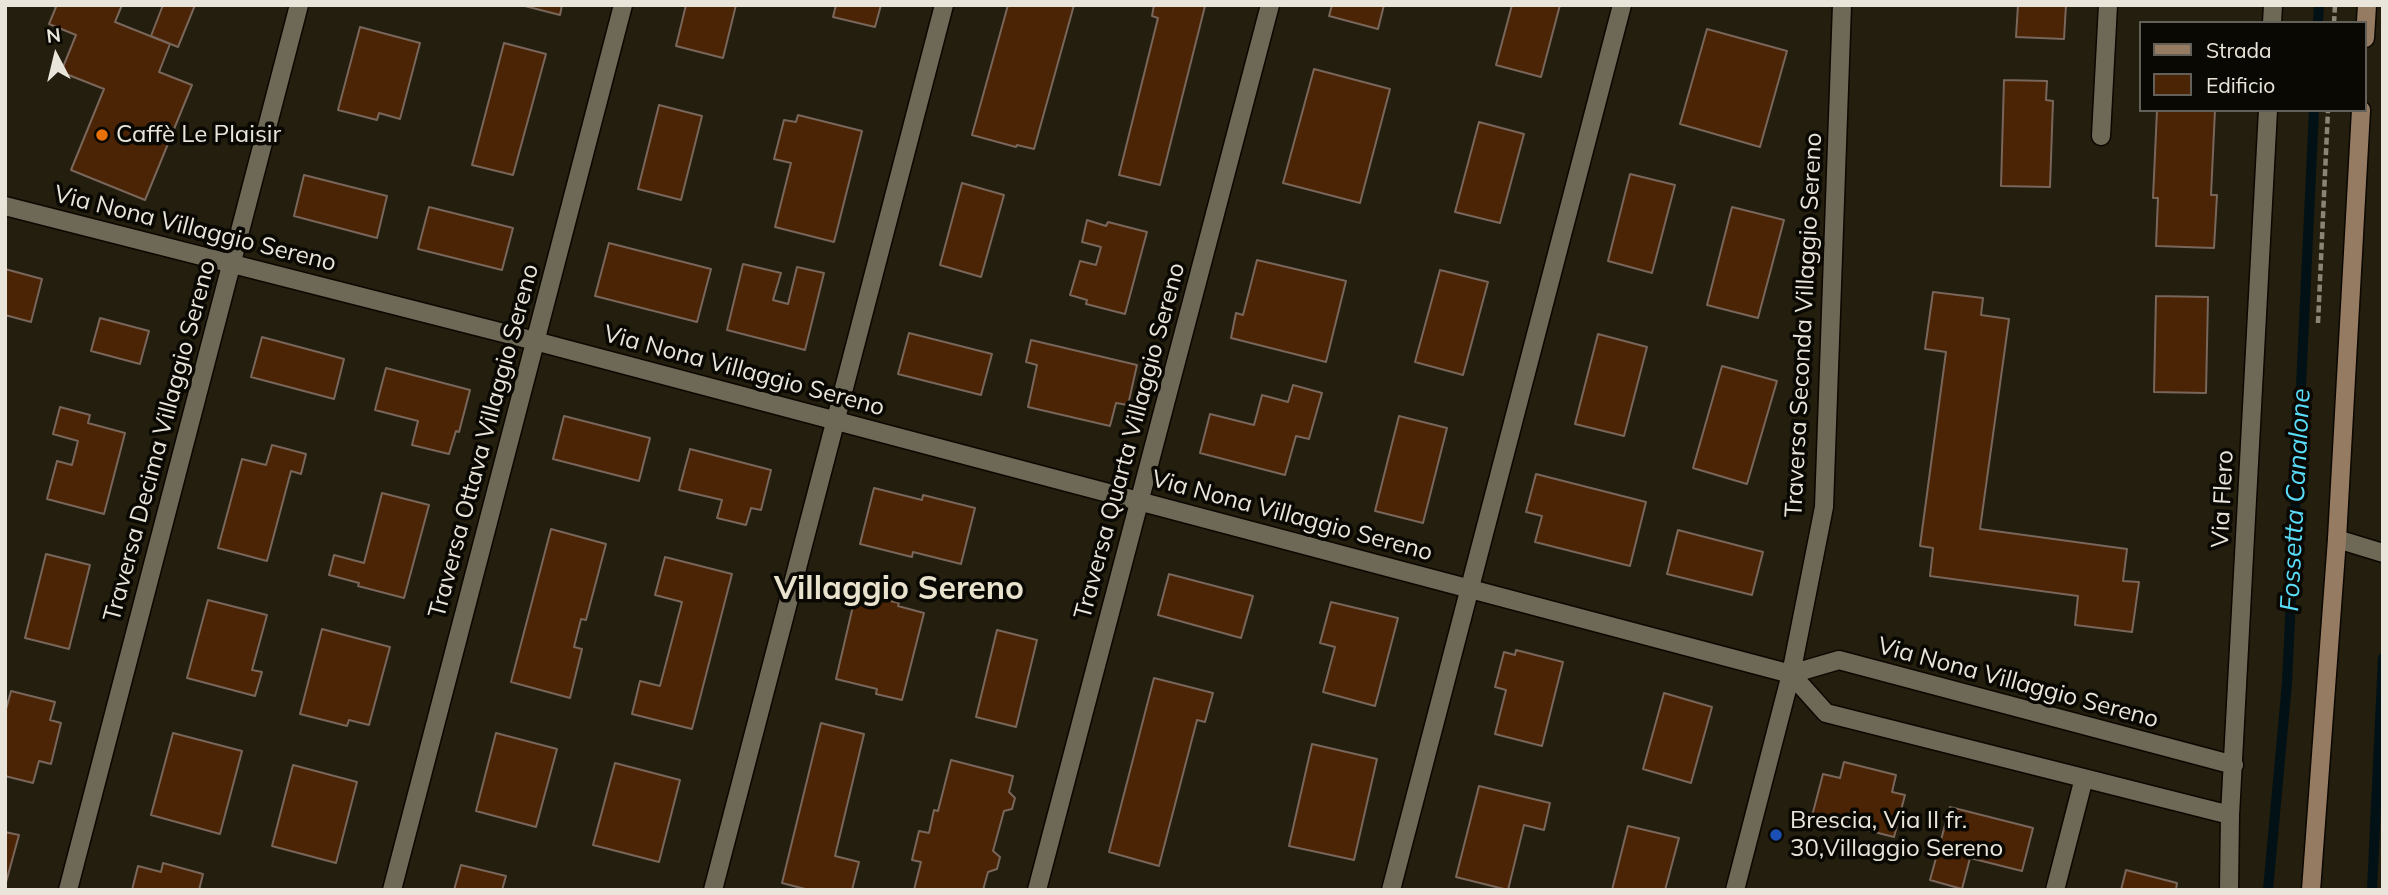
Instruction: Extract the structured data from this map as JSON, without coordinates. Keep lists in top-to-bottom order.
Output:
{
  "streets": {
    "street": [
      "Via Nona Villaggio Sereno",
      "Traversa Seconda Villaggio Sereno",
      "Traversa Decima Villaggio Sereno",
      "Traversa Ottava Villaggio Sereno",
      "Traversa Quarta Villaggio Sereno",
      "Via Flero"
    ]
  },
  "crossings": [
    ["Via Nona Villaggio Sereno", "Traversa Seconda Villaggio Sereno"],
    ["Via Nona Villaggio Sereno", "Traversa Decima Villaggio Sereno"],
    ["Via Nona Villaggio Sereno", "Traversa Ottava Villaggio Sereno"],
    ["Via Nona Villaggio Sereno", "Traversa Quarta Villaggio Sereno"],
    ["Via Nona Villaggio Sereno", "Via Flero"]
  ],
  "districts": ["Villaggio Sereno"],
  "water": ["Fossetta Canalone"],
  "places": ["Caffè Le Plaisir", "Brescia, Via II fr. 30,Villaggio Sereno"],
  "legend": ["Strada", "Edificio"],
  "north": "top"
}
